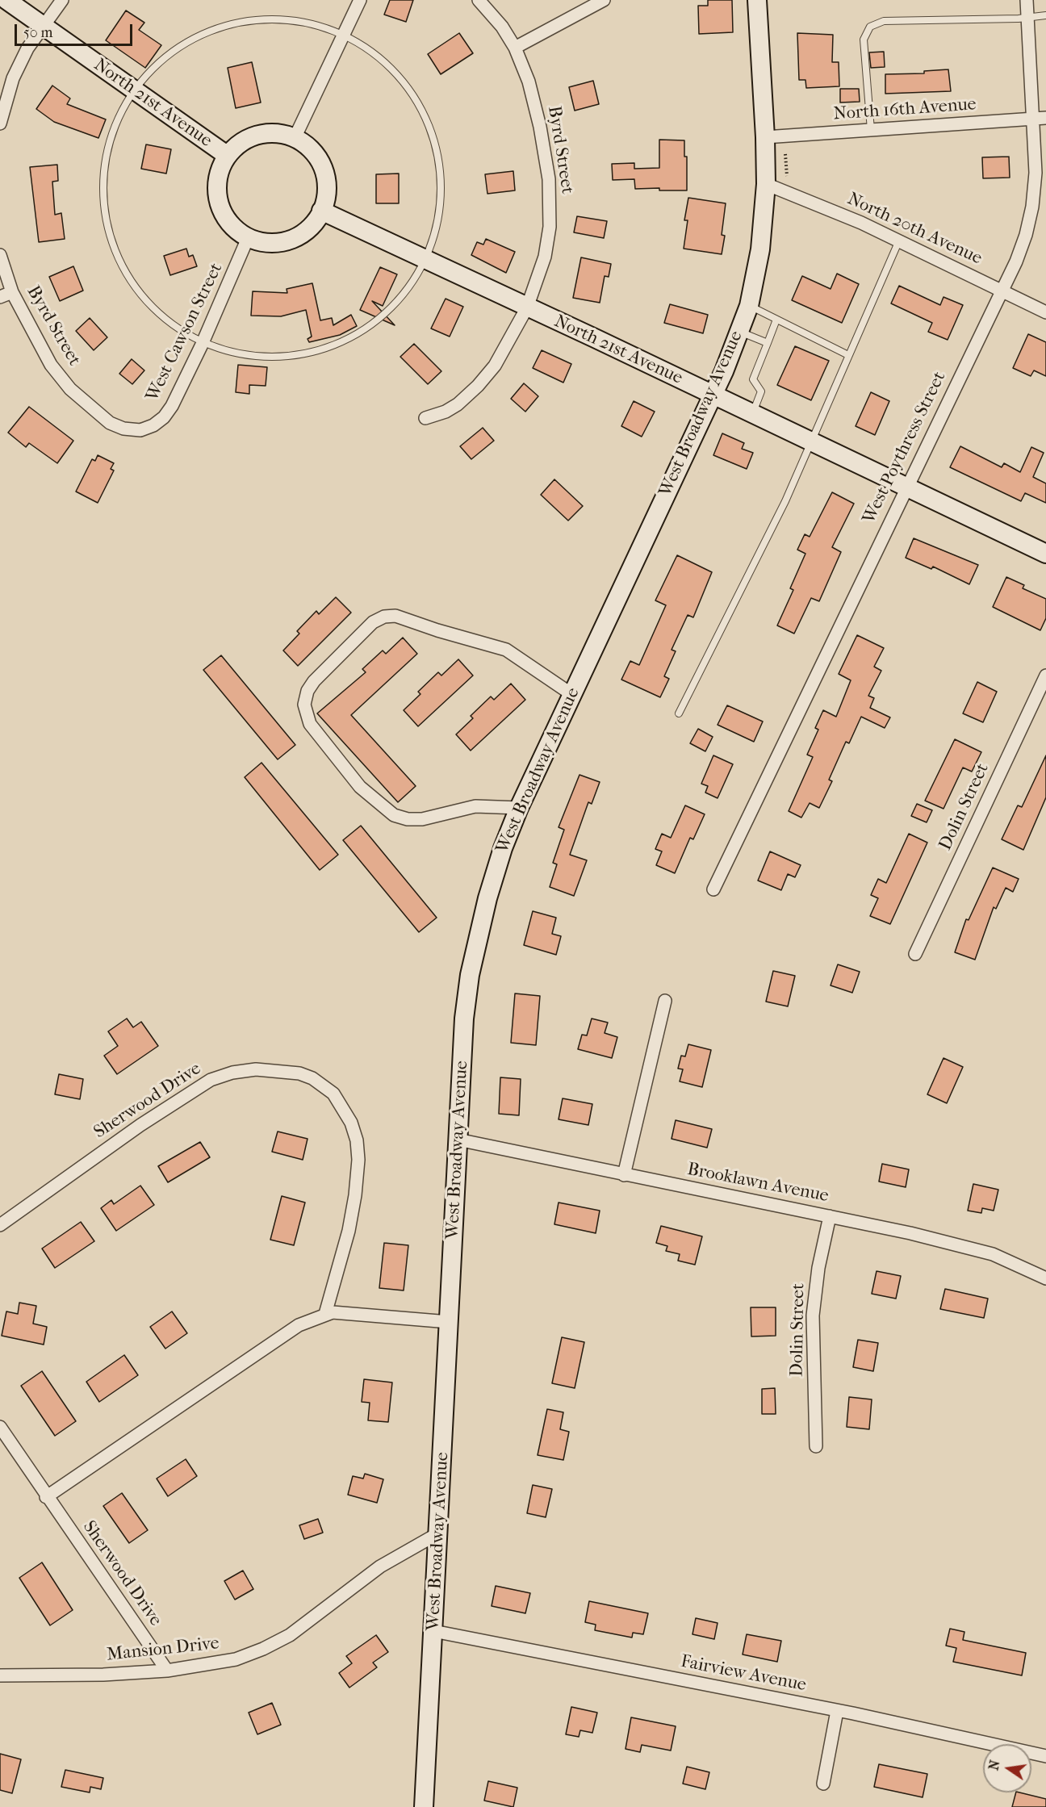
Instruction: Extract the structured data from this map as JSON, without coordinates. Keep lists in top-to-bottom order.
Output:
{
  "streets": {
    "main road": ["North 21st Avenue", "West Broadway Avenue"],
    "street": [
      "North 16th Avenue",
      "Byrd Street",
      "North 20th Avenue",
      "West Cawson Street",
      "West Poythress Street",
      "Dolin Street",
      "Sherwood Drive",
      "Brooklawn Avenue",
      "Mansion Drive",
      "Fairview Avenue"
    ]
  },
  "crossings": [
    ["North 21st Avenue", "Byrd Street"],
    ["North 21st Avenue", "West Cawson Street"],
    ["North 21st Avenue", "West Broadway Avenue"],
    ["North 21st Avenue", "West Poythress Street"],
    ["North 16th Avenue", "West Broadway Avenue"],
    ["North 16th Avenue", "West Poythress Street"],
    ["Byrd Street", "West Cawson Street"],
    ["North 20th Avenue", "West Broadway Avenue"],
    ["North 20th Avenue", "West Poythress Street"],
    ["West Broadway Avenue", "Brooklawn Avenue"],
    ["West Broadway Avenue", "Mansion Drive"],
    ["West Broadway Avenue", "Fairview Avenue"],
    ["Dolin Street", "Brooklawn Avenue"],
    ["Sherwood Drive", "Mansion Drive"]
  ],
  "scale_bar": "50 m",
  "north": "left"
}
